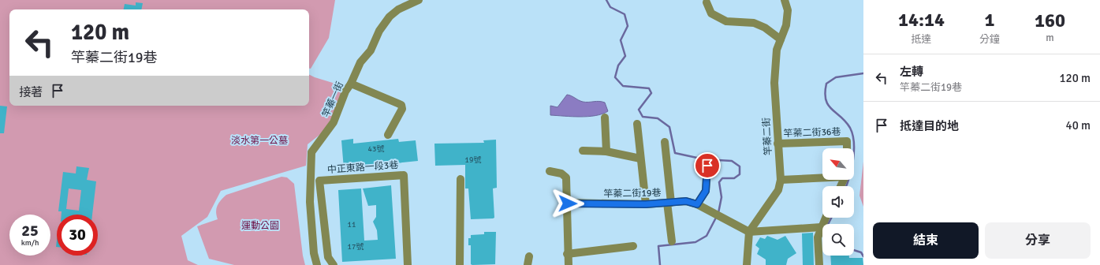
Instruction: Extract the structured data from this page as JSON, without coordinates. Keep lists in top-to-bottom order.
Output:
{
  "streets": {
    "street": [
      "竿蓁一街",
      "竿蓁二街36巷",
      "竿蓁二街",
      "中正東路一段3巷",
      "竿蓁二街19巷"
    ]
  },
  "crossings": [
    ["竿蓁二街36巷", "竿蓁二街"],
    ["竿蓁二街", "竿蓁二街19巷"]
  ],
  "parks": ["淡水第一公墓", "運動公園"],
  "house_numbers": [
    "43號",
    "19號",
    "11",
    "17號"
  ],
  "north": "top left",
  "page": {
    "eta": [
      "14:14",
      "抵達",
      "1",
      "分鐘",
      "160",
      "m"
    ],
    "turn": ["120 m", "竿蓁二街19巷"],
    "list": [
      {
        "name": "左轉",
        "note": "竿蓁二街19巷",
        "value": "120 m"
      },
      {
        "name": "抵達目的地",
        "value": "40 m"
      }
    ],
    "then": "接著",
    "speed": "25 km/h",
    "limit": "30",
    "buttons": ["結束", "分享"]
  }
}
